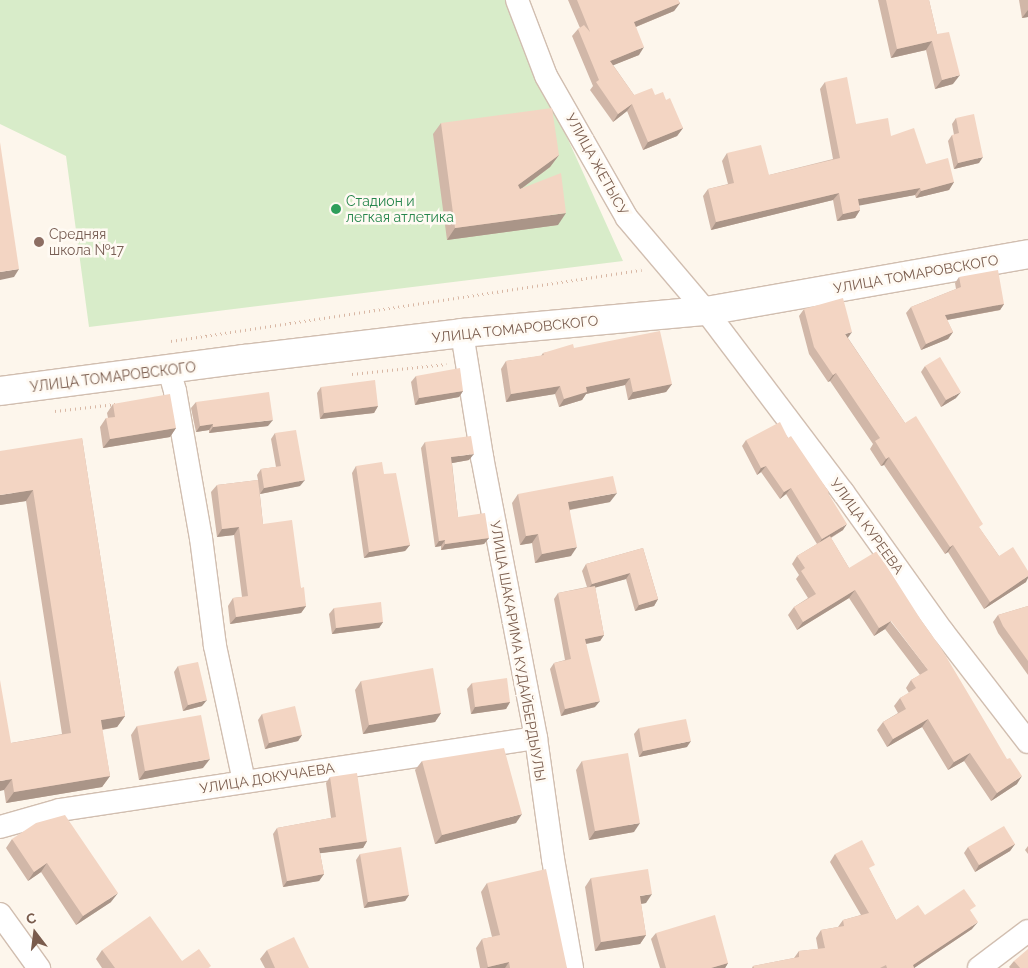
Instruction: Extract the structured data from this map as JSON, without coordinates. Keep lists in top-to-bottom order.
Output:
{
  "streets": {
    "street": [
      "УЛИЦА ЖЕТЫСУ",
      "УЛИЦА ТОМАРОВСКОГО",
      "УЛИЦА КУРЕЕВА",
      "УЛИЦА ШАКАРИМА КУДАЙБЕРДЫУЛЫ",
      "УЛИЦА ДОКУЧАЕВА"
    ]
  },
  "crossings": [
    ["УЛИЦА ЖЕТЫСУ", "УЛИЦА ТОМАРОВСКОГО"],
    ["УЛИЦА ЖЕТЫСУ", "УЛИЦА КУРЕЕВА"],
    ["УЛИЦА ТОМАРОВСКОГО", "УЛИЦА КУРЕЕВА"],
    ["УЛИЦА ТОМАРОВСКОГО", "УЛИЦА ШАКАРИМА КУДАЙБЕРДЫУЛЫ"],
    ["УЛИЦА ШАКАРИМА КУДАЙБЕРДЫУЛЫ", "УЛИЦА ДОКУЧАЕВА"]
  ],
  "places": ["Стадион и легкая атлетика", "Средняя школа №17"],
  "north": "top"
}
